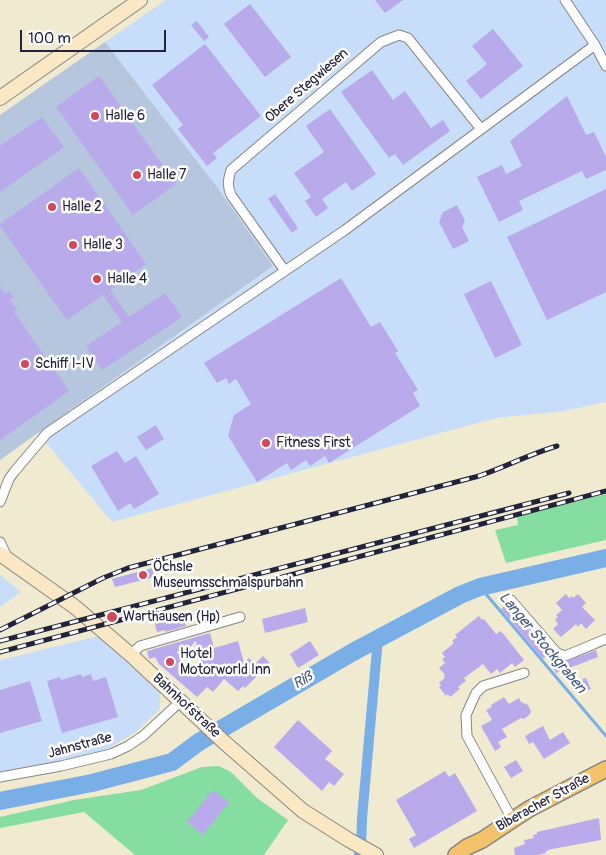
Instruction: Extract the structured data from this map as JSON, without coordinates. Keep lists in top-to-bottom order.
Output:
{
  "streets": {
    "main road": ["Bahnhofstraße", "Biberacher Straße"],
    "street": ["Obere Stegwiesen", "Jahnstraße"]
  },
  "crossings": [
    ["Bahnhofstraße", "Jahnstraße"]
  ],
  "water": ["Langer Stockgraben", "Riß"],
  "places": [
    "Halle 6",
    "Halle 7",
    "Halle 2",
    "Halle 3",
    "Halle 4",
    "Schiff I-IV",
    "Fitness First",
    "Öchsle Museumsschmalspurbahn",
    "Warthausen (Hp)",
    "Hotel Motorworld Inn"
  ],
  "scale_bar": "100 m"
}
